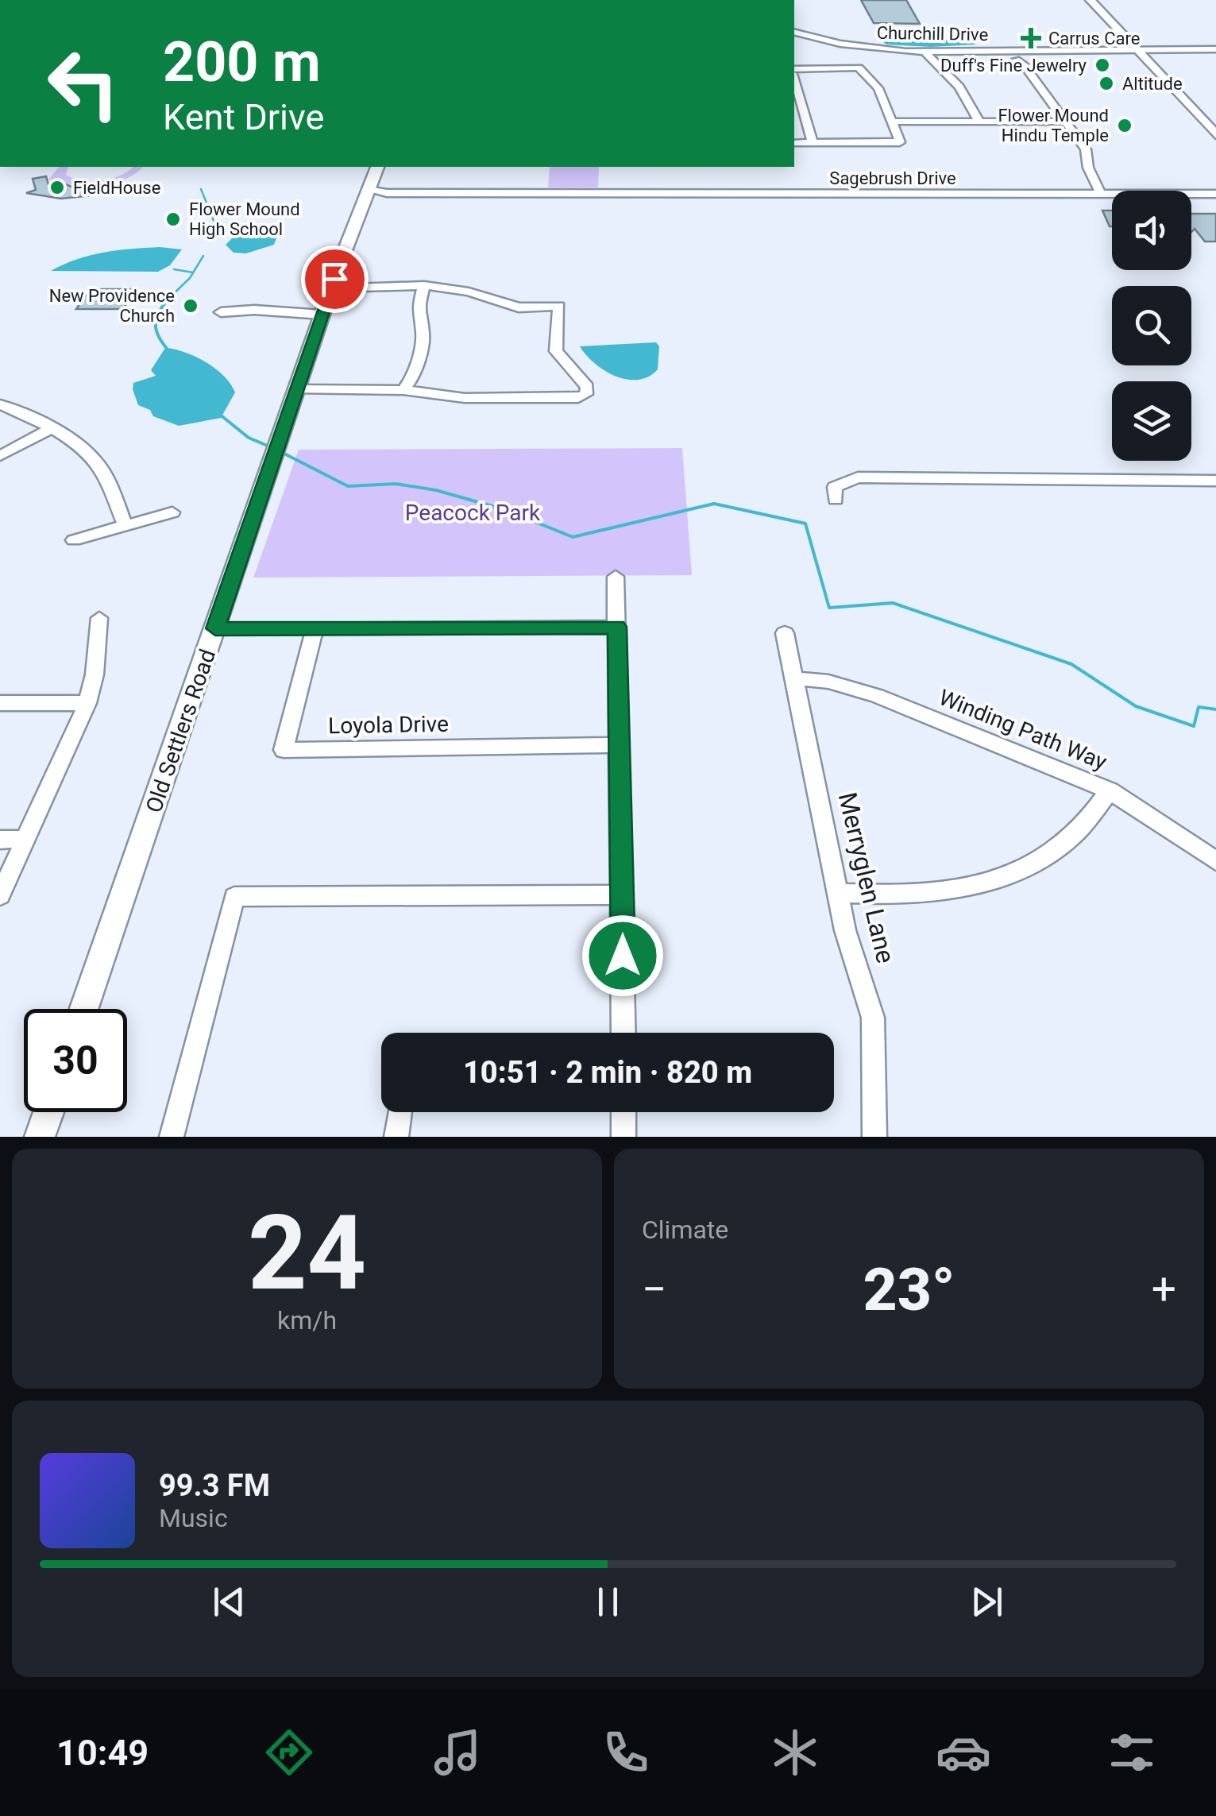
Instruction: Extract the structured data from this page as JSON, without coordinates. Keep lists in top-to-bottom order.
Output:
{
  "streets": {
    "main road": ["Old Settlers Road"],
    "street": [
      "Churchill Drive",
      "Sagebrush Drive",
      "Loyola Drive",
      "Winding Path Way",
      "Merryglen Lane"
    ]
  },
  "crossings": [
    ["Sagebrush Drive", "Old Settlers Road"],
    ["Winding Path Way", "Merryglen Lane"]
  ],
  "parks": ["Peacock Park"],
  "places": {
    "health": ["Carrus Care"],
    "other": [
      "Duff's Fine Jewelry",
      "Altitude",
      "Flower Mound Hindu Temple",
      "FieldHouse",
      "Flower Mound High School",
      "New Providence Church"
    ]
  },
  "page": {
    "turn": ["200 m", "Kent Drive"],
    "limit": "30",
    "trip": "10:51 · 2 min · 820 m",
    "tile": [
      ["24", "km/h"],
      "Climate"
    ],
    "heat": ["−", "23°", "+"],
    "song": ["99.3 FM", "Music"],
    "tabs": "10:49"
  }
}
